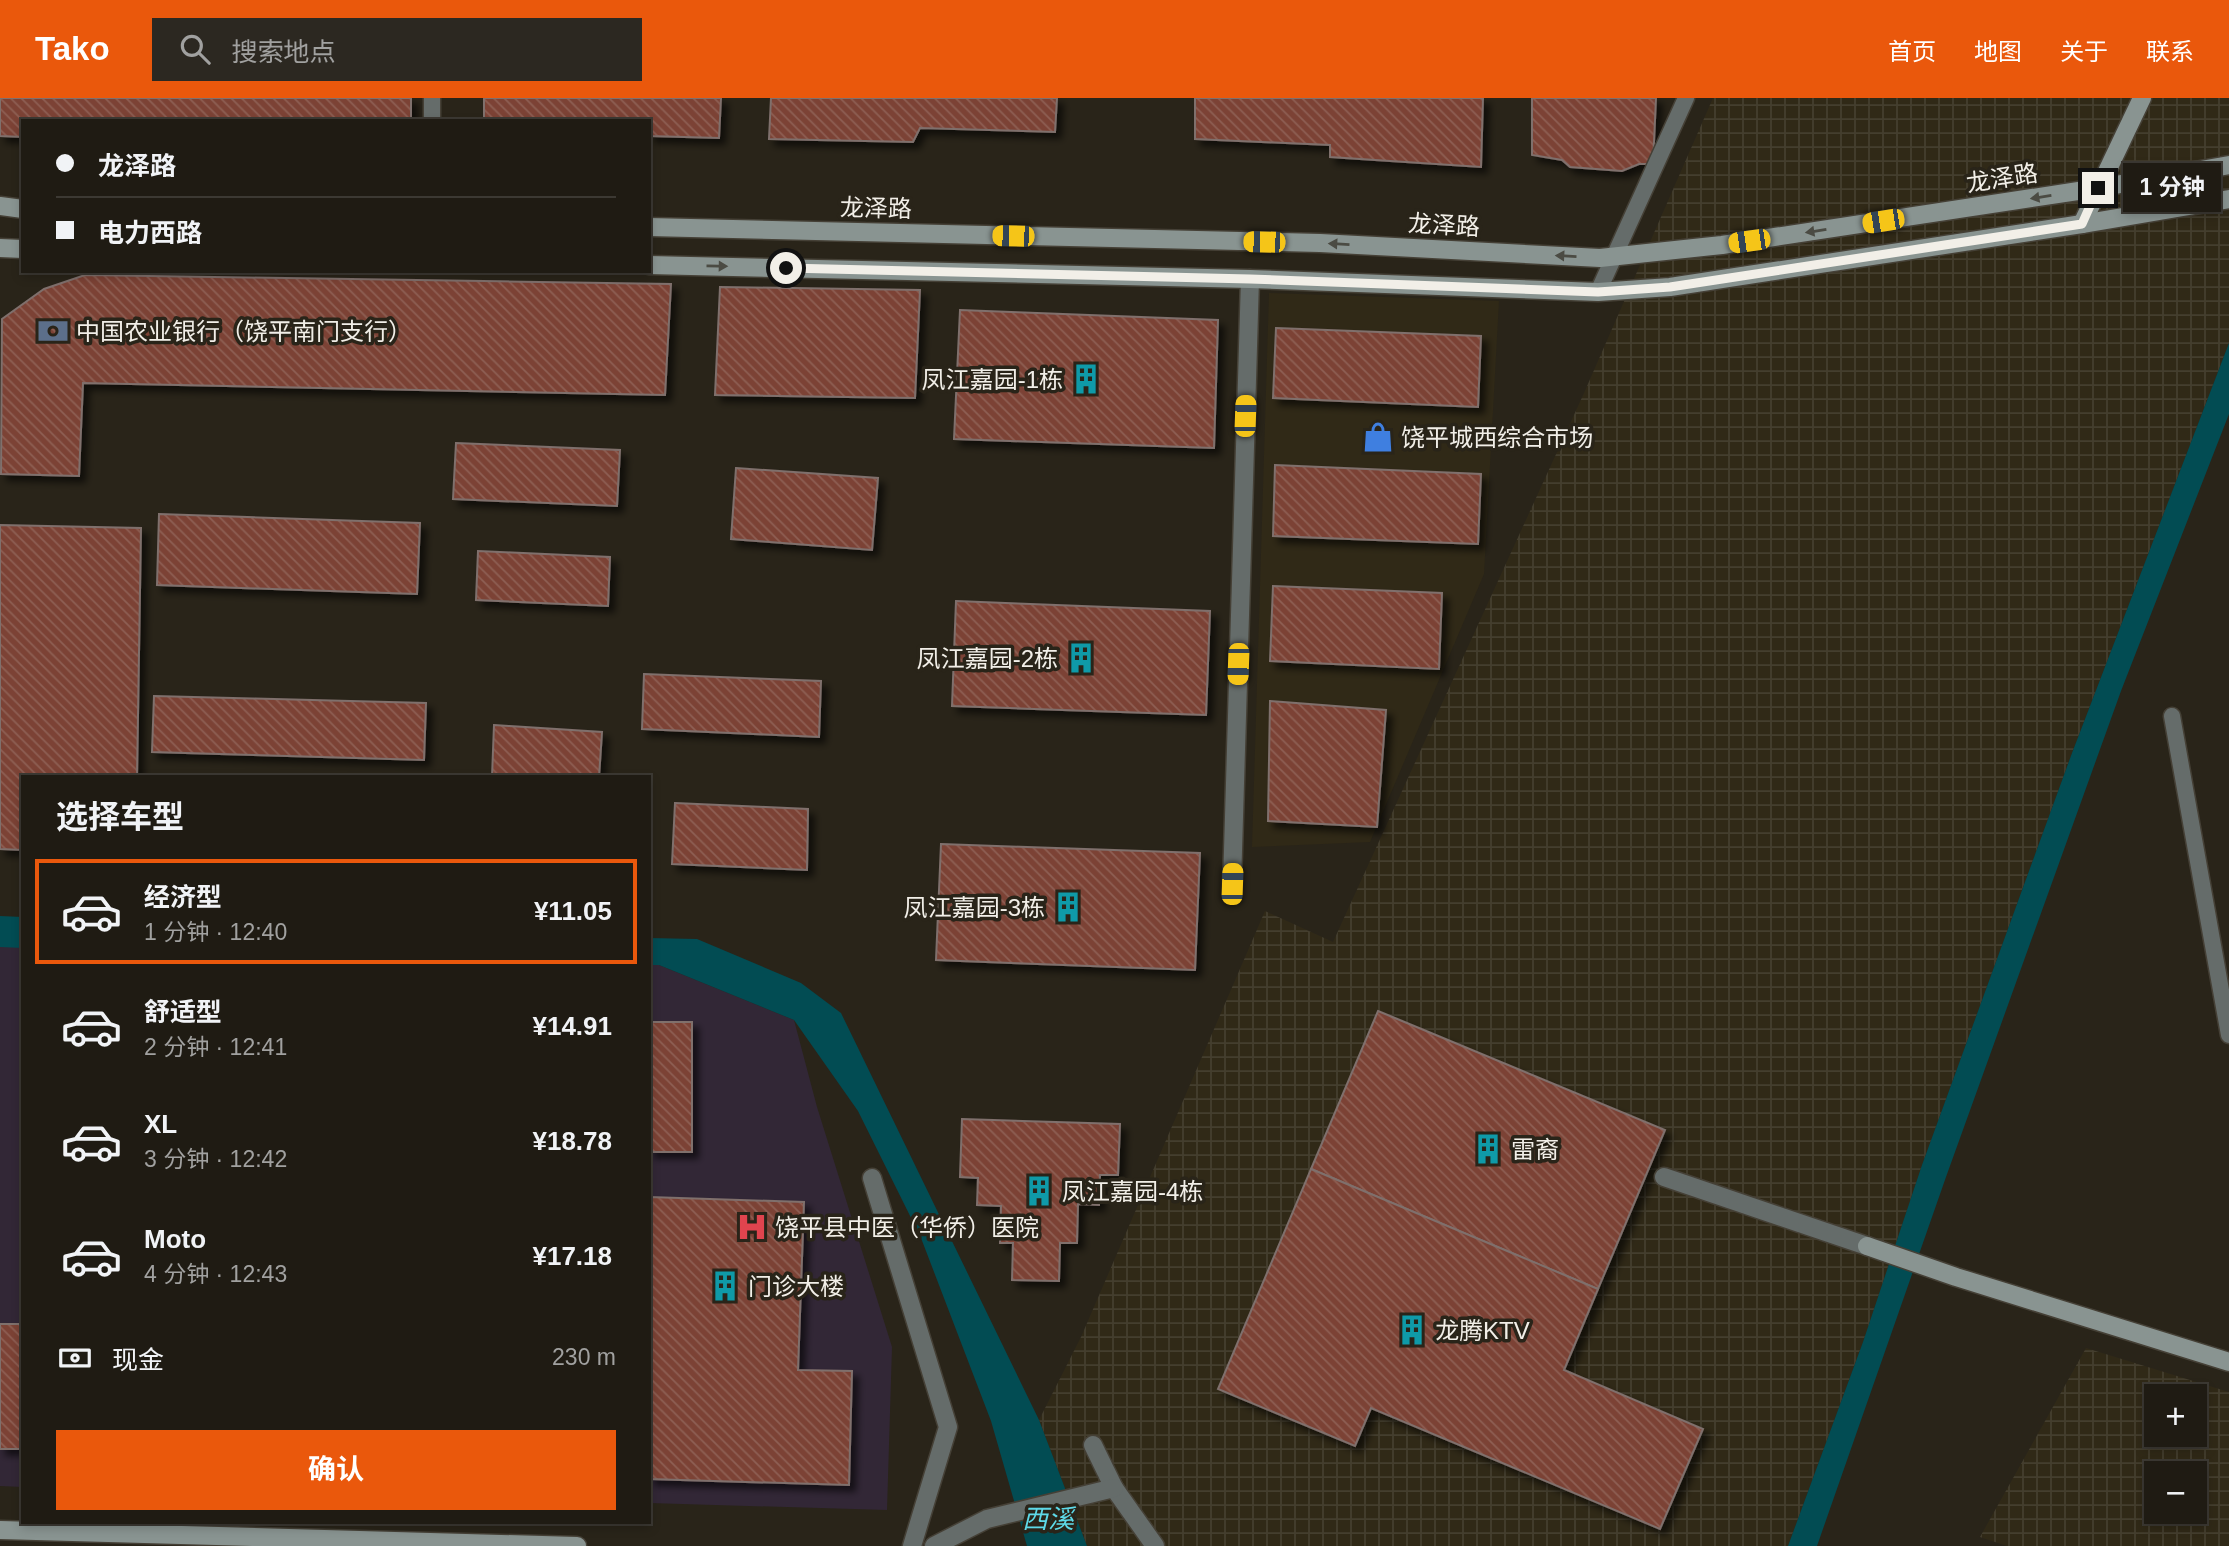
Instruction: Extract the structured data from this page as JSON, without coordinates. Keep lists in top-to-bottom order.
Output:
{
  "streets": {
    "main road": ["龙泽路"]
  },
  "water": ["西溪"],
  "places": {
    "bank": ["中国农业银行（饶平南门支行）"],
    "building": [
      "凤江嘉园-1栋",
      "凤江嘉园-2栋",
      "凤江嘉园-3栋",
      "雷裔",
      "凤江嘉园-4栋",
      "门诊大楼",
      "龙腾KTV"
    ],
    "shop": ["饶平城西综合市场"],
    "hospital": ["饶平县中医（华侨）医院"]
  },
  "page": {
    "header": "Tako",
    "search": "搜索地点",
    "nav": [
      "首页",
      "地图",
      "关于",
      "联系"
    ],
    "banner": ["龙泽路", "电力西路"],
    "bubble": "1 分钟",
    "heading": "选择车型",
    "list": [
      {
        "name": "经济型",
        "note": "1 分钟 · 12:40",
        "value": "¥11.05"
      },
      {
        "name": "舒适型",
        "note": "2 分钟 · 12:41",
        "value": "¥14.91"
      },
      {
        "name": "XL",
        "note": "3 分钟 · 12:42",
        "value": "¥18.78"
      },
      {
        "name": "Moto",
        "note": "4 分钟 · 12:43",
        "value": "¥17.18"
      }
    ],
    "pay": ["现金", "230 m"],
    "map_buttons": ["+", "−"],
    "buttons": "确认"
  }
}
